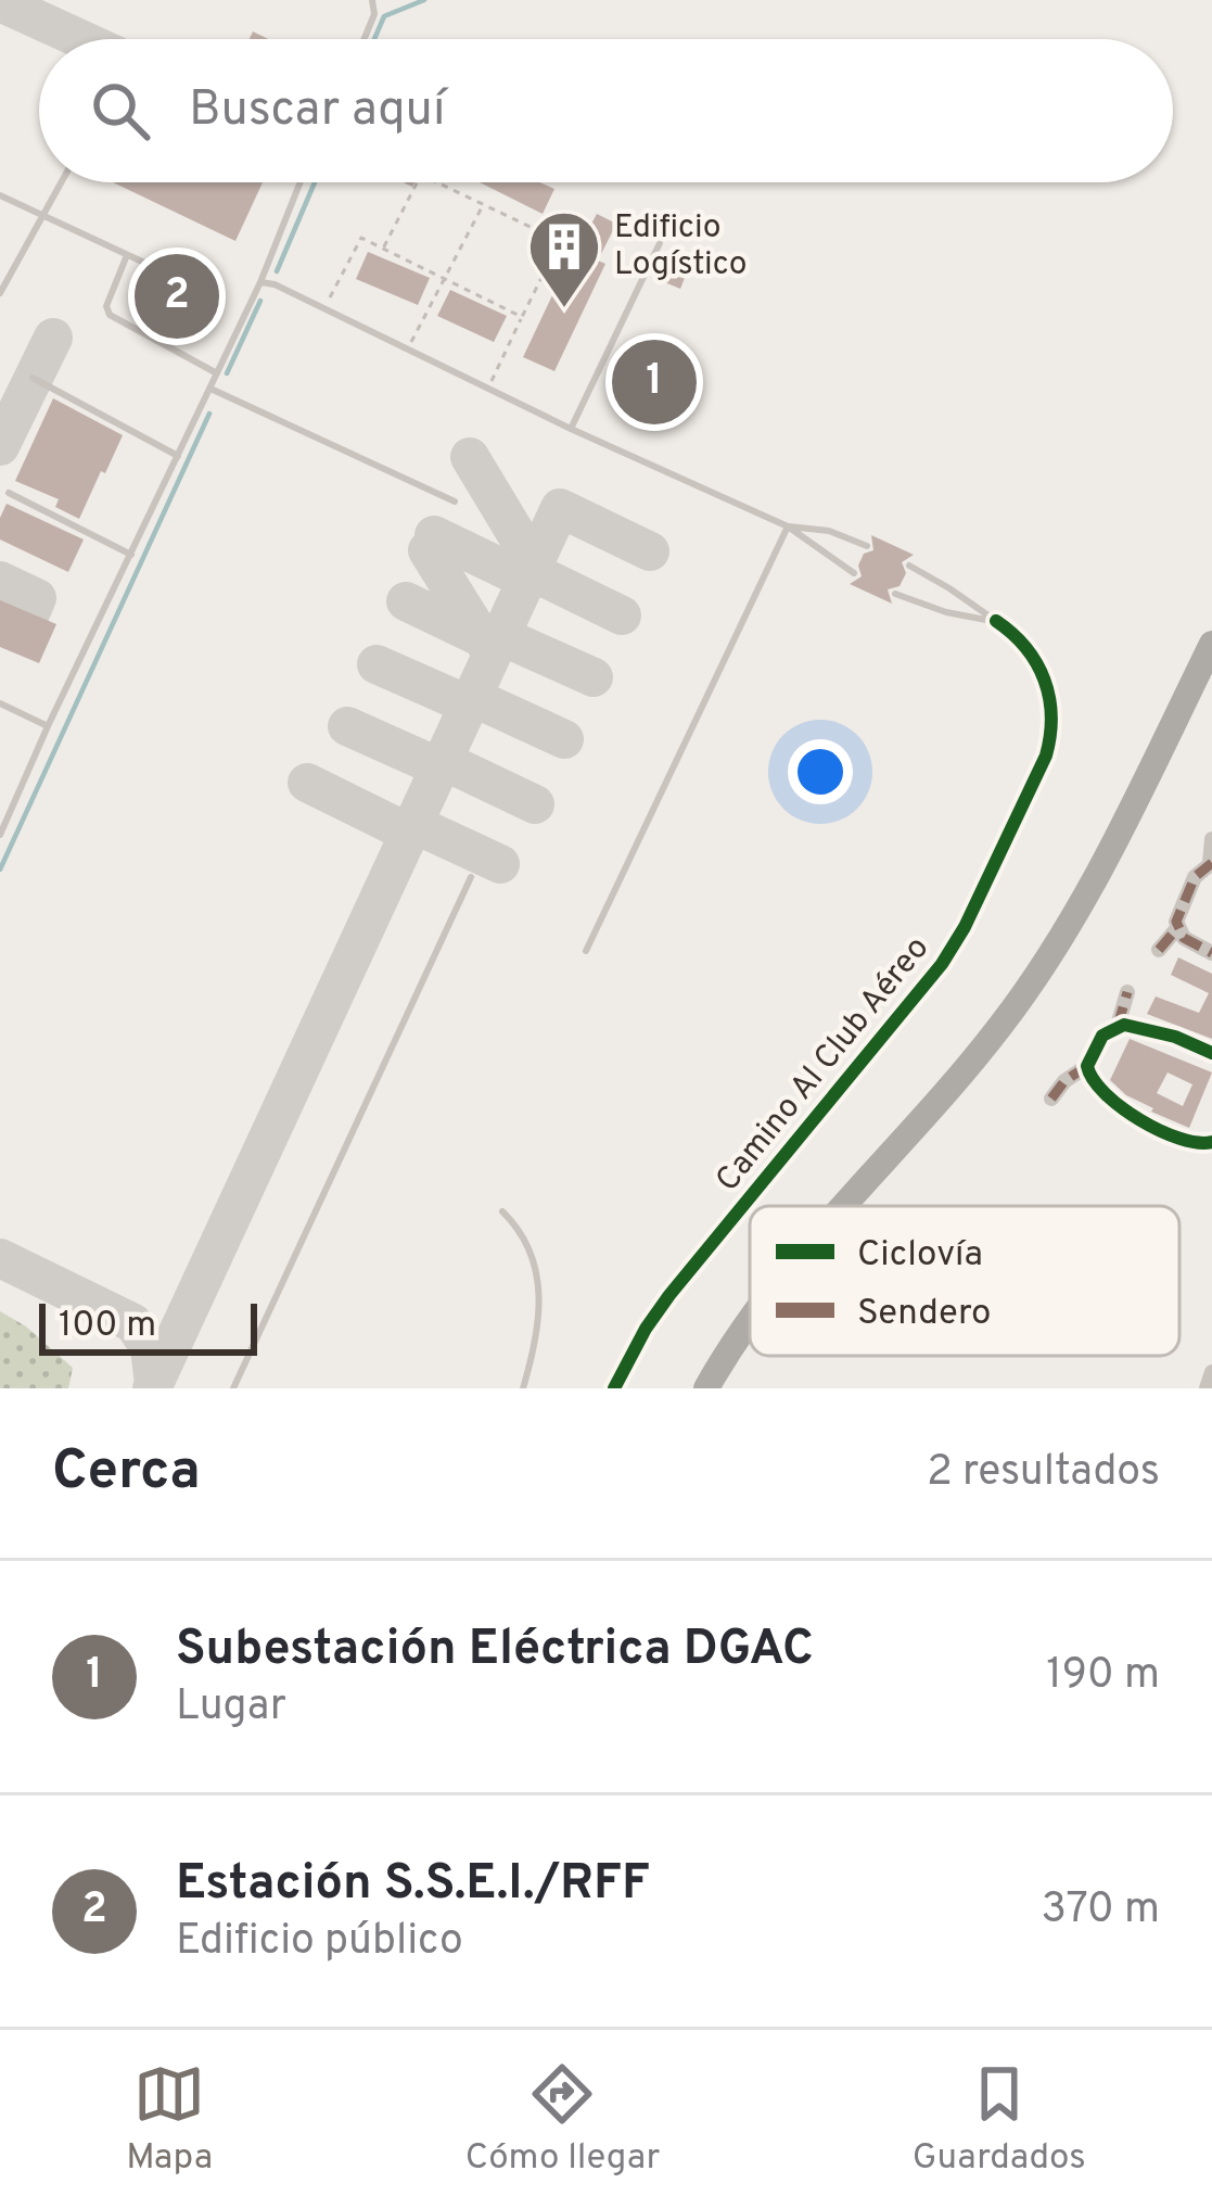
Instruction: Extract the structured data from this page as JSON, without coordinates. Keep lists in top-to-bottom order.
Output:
{
  "streets": {
    "street": ["Camino Al Club Aéreo"]
  },
  "places": {
    "building": ["Edificio Logístico"]
  },
  "legend": ["Ciclovía", "Sendero"],
  "scale_bar": "100 m",
  "page": {
    "search": "Buscar aquí",
    "pins": ["2", "1"],
    "scale": "100 m",
    "heading": ["Cerca", "2 resultados"],
    "list": [
      {
        "mark": "1",
        "name": "Subestación Eléctrica DGAC",
        "note": "Lugar",
        "value": "190 m"
      },
      {
        "mark": "2",
        "name": "Estación S.S.E.I./RFF",
        "note": "Edificio público",
        "value": "370 m"
      }
    ],
    "nav": ["Mapa", "Cómo llegar", "Guardados"]
  }
}
